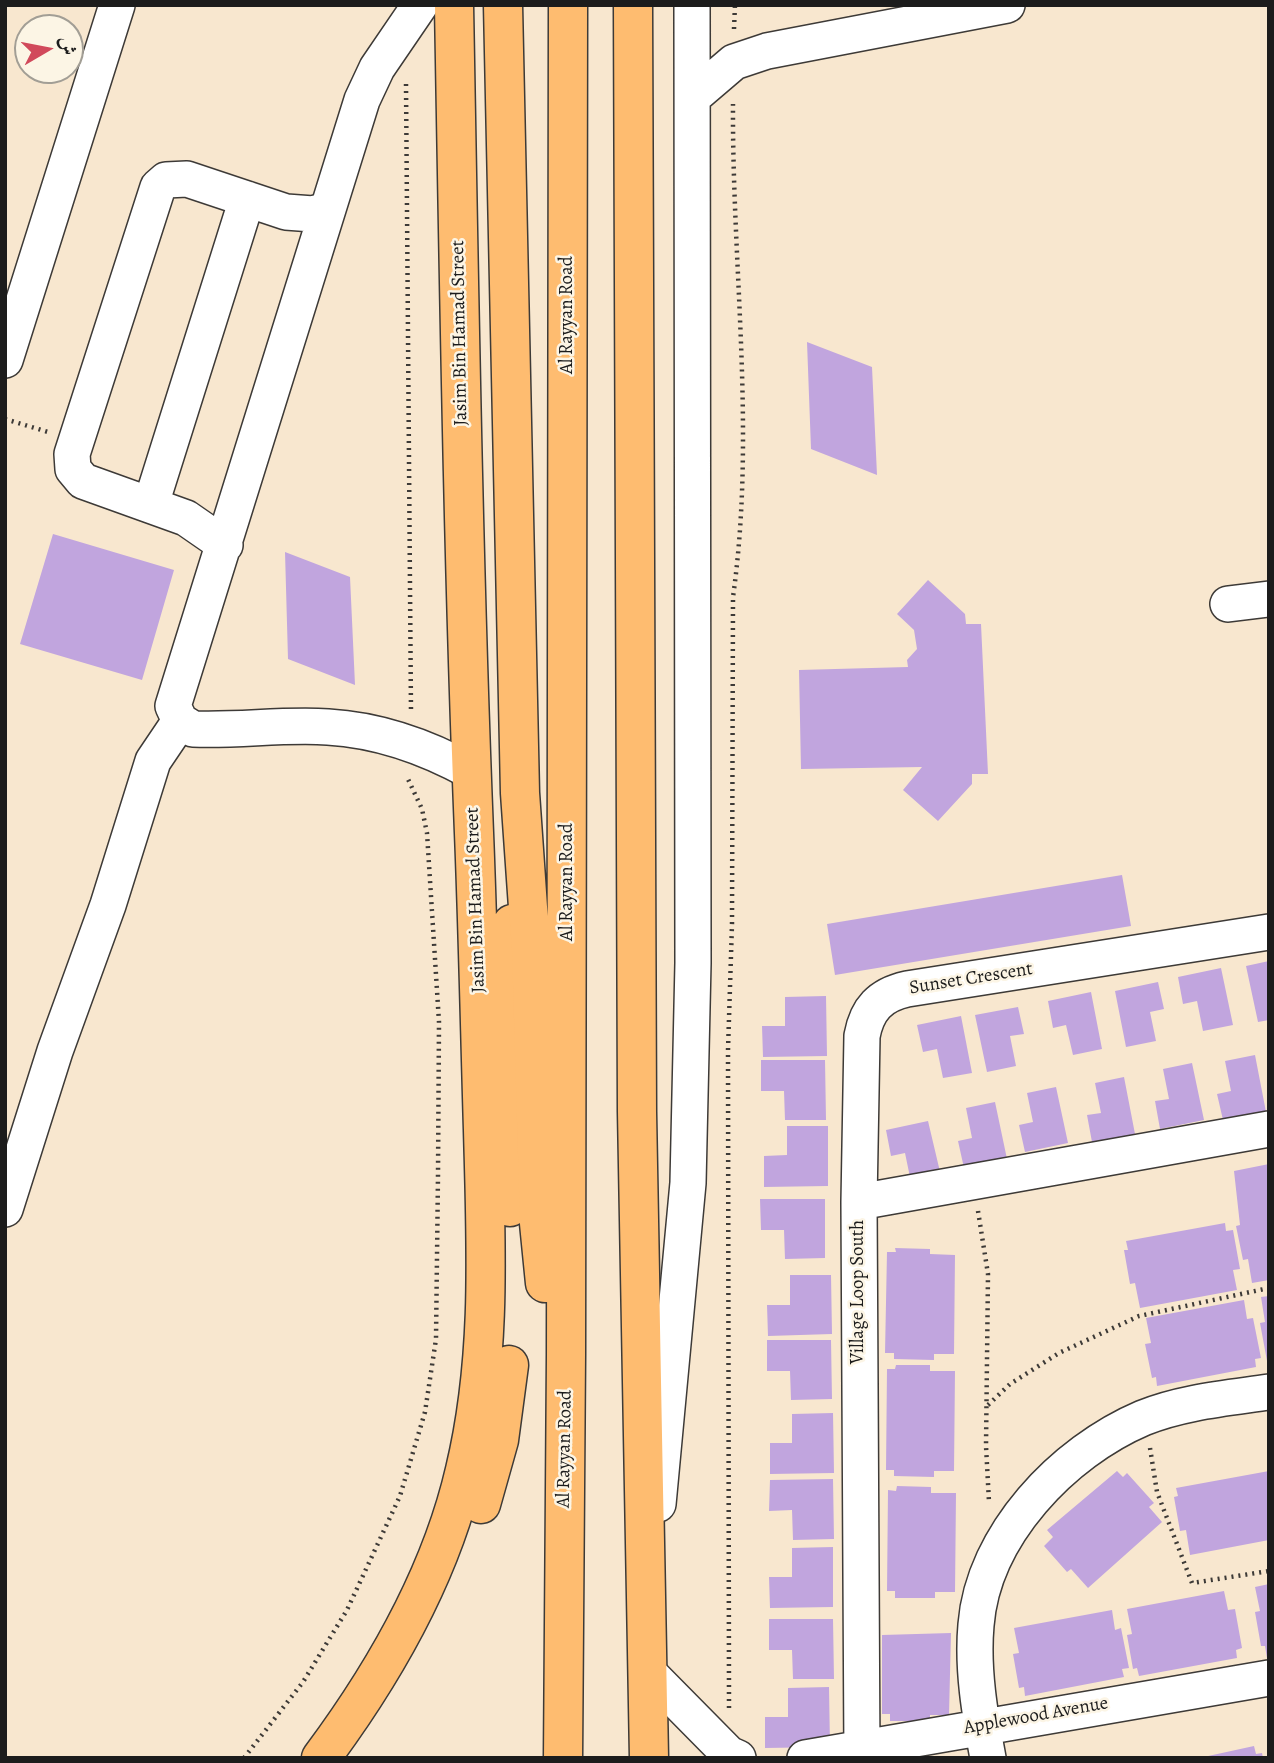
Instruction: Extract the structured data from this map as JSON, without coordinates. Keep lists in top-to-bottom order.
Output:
{
  "streets": {
    "main road": ["Al Rayyan Road", "Jasim Bin Hamad Street"],
    "street": ["Sunset Crescent", "Village Loop South", "Applewood Avenue"]
  },
  "crossings": [
    ["Sunset Crescent", "Village Loop South"],
    ["Village Loop South", "Applewood Avenue"]
  ],
  "north": "right"
}
